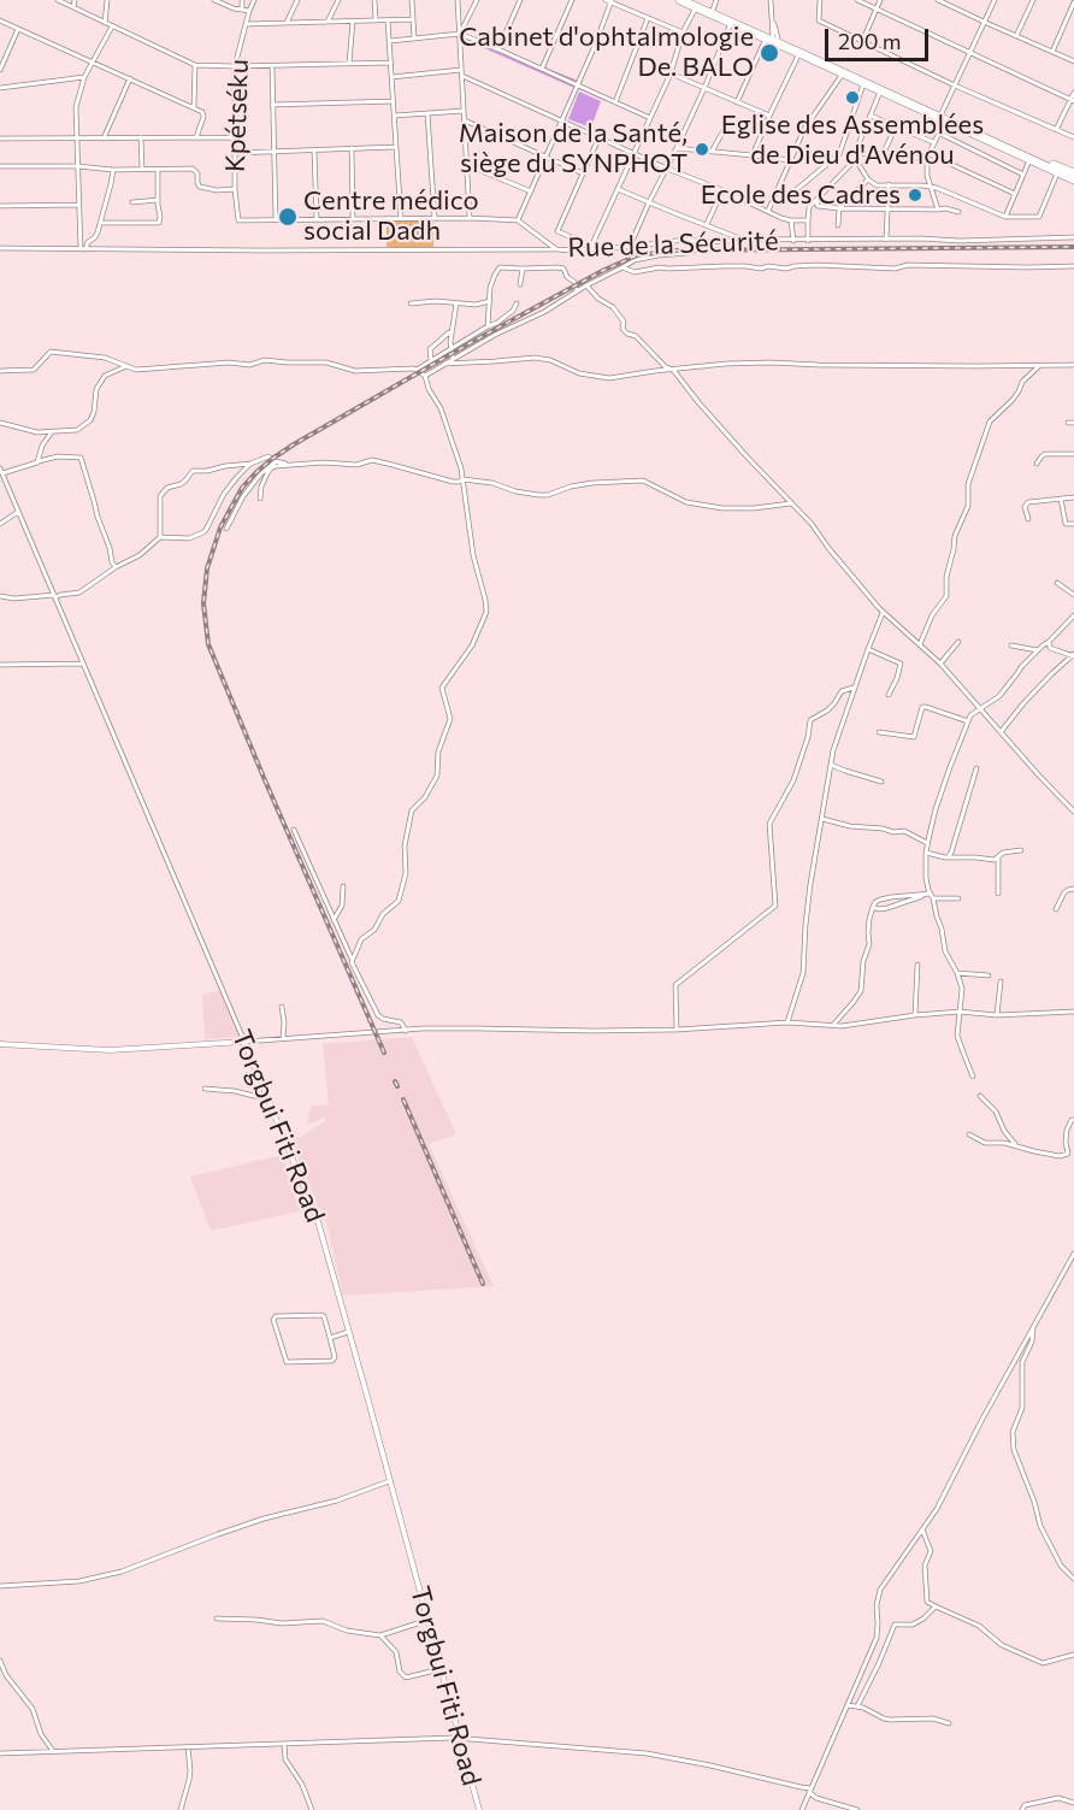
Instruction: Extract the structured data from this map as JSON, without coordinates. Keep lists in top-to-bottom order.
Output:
{
  "streets": {
    "street": ["Kpétséku", "Rue de la Sécurité", "Torgbui Fiti Road"]
  },
  "places": [
    "Cabinet d'ophtalmologie De. BALO",
    "Eglise des Assemblées de Dieu d'Avénou",
    "Maison de la Santé, siège du SYNPHOT",
    "Ecole des Cadres",
    "Centre médico social Dadh"
  ],
  "scale_bar": "200 m"
}
